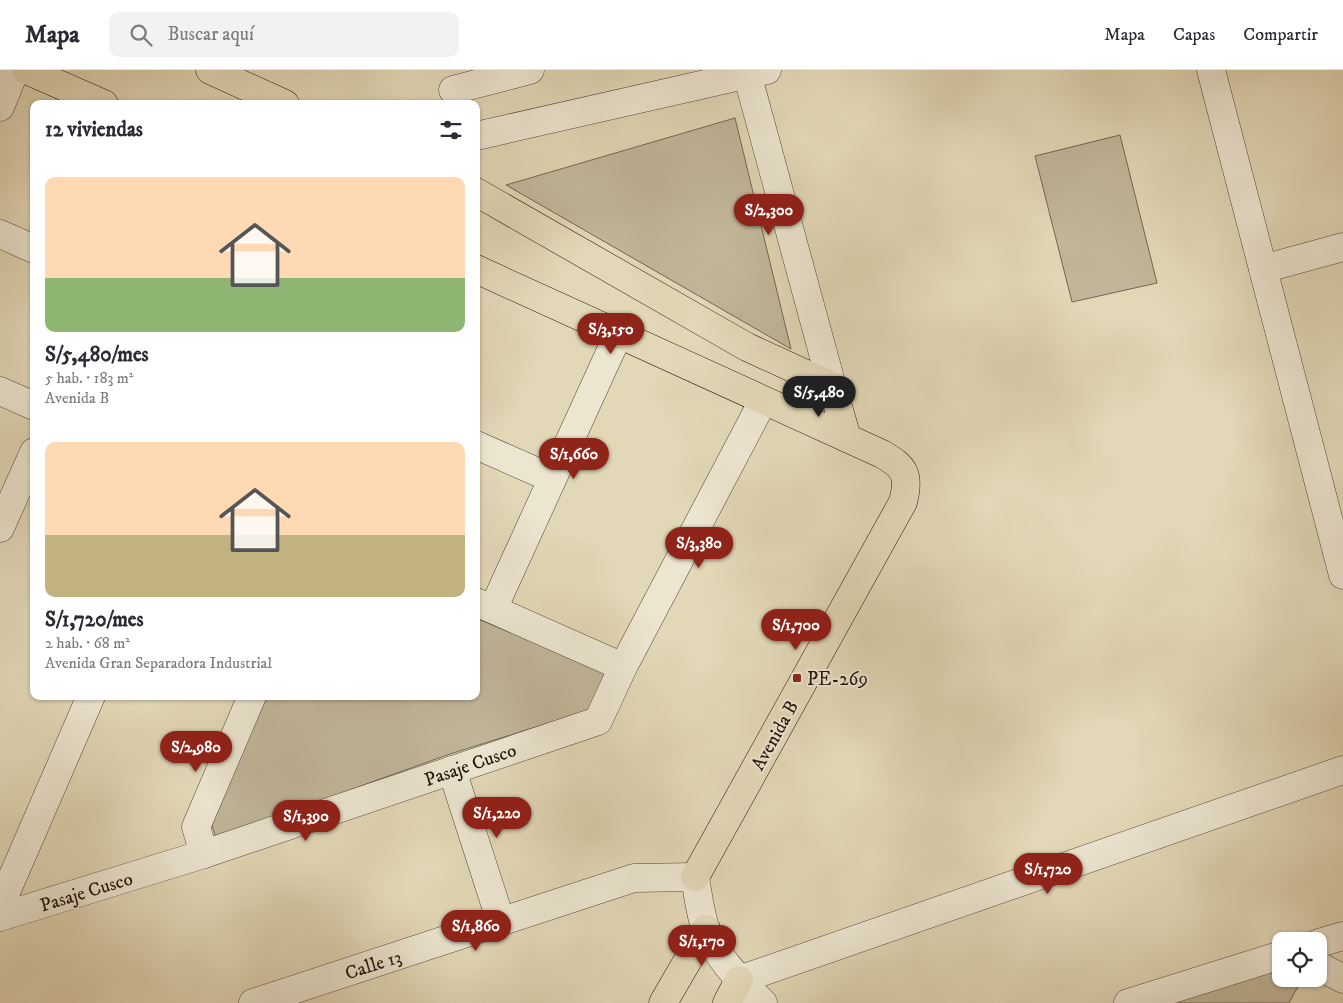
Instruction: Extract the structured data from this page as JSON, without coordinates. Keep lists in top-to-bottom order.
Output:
{
  "streets": {
    "main road": ["Avenida B"],
    "street": ["Pasaje Cusco", "Calle 13"]
  },
  "crossings": [
    ["Avenida B", "Pasaje Cusco"],
    ["Avenida B", "Calle 13"]
  ],
  "places": {
    "transit": ["PE-269"]
  },
  "page": {
    "header": "Mapa",
    "search": "Buscar aquí",
    "nav": ["Mapa", "Capas", "Compartir"],
    "heading": "12 viviendas",
    "list": [
      {
        "name": "S/5,480/mes",
        "note": "5 hab. · 183 m² · Avenida B"
      },
      {
        "name": "S/1,720/mes",
        "note": "2 hab. · 68 m² · Avenida Gran Separadora Industrial"
      }
    ],
    "price": [
      "S/2,300",
      "S/3,150",
      "S/5,480",
      "S/1,660",
      "S/3,380",
      "S/1,700",
      "S/2,980",
      "S/1,220",
      "S/1,390",
      "S/1,720",
      "S/1,860",
      "S/1,170"
    ]
  }
}
